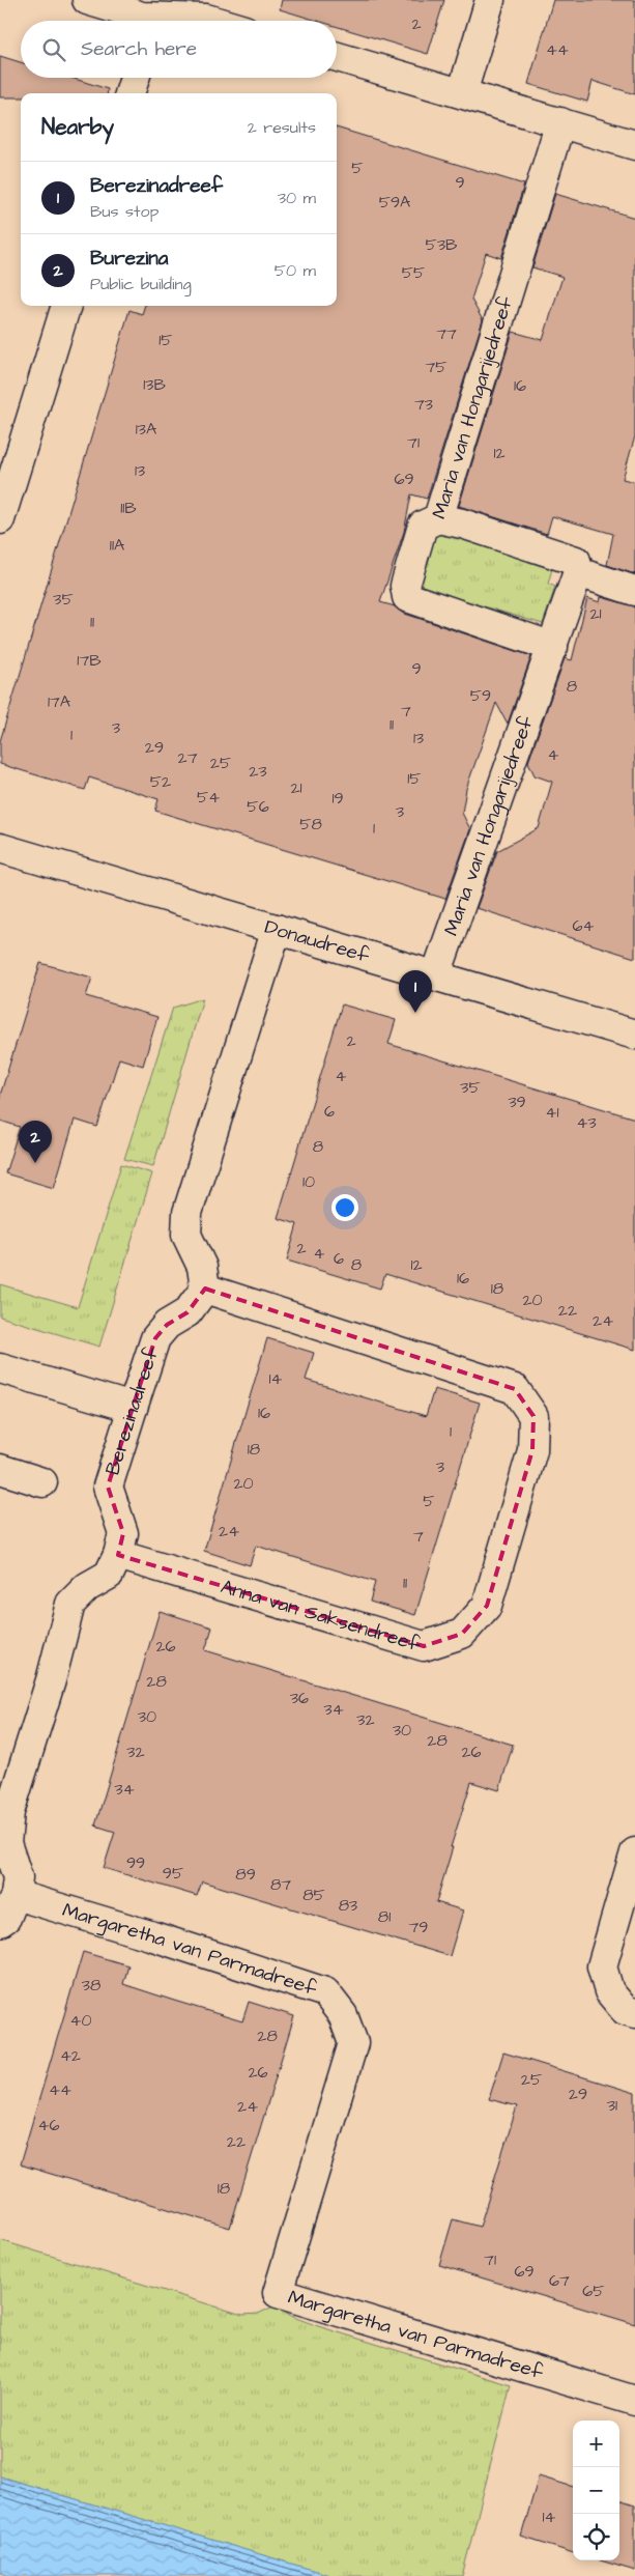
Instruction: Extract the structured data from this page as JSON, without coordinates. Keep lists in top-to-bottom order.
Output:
{
  "streets": {
    "street": [
      "Maria van Hongarijedreef",
      "Donaudreef",
      "Berezinadreef",
      "Anna van Saksendreef",
      "Margaretha van Parmadreef"
    ]
  },
  "crossings": [
    ["Maria van Hongarijedreef", "Donaudreef"],
    ["Berezinadreef", "Anna van Saksendreef"],
    ["Berezinadreef", "Margaretha van Parmadreef"]
  ],
  "house_numbers": [
    "2",
    "44",
    "5",
    "9",
    "59A",
    "53B",
    "55",
    "77",
    "15",
    "75",
    "13B",
    "16",
    "73",
    "13A",
    "71",
    "12",
    "13",
    "69",
    "11B",
    "11A",
    "35",
    "21",
    "11",
    "17B",
    "9",
    "8",
    "59",
    "17A",
    "7",
    "11",
    "3",
    "1",
    "13",
    "29",
    "4",
    "27",
    "25",
    "23",
    "15",
    "52",
    "21",
    "54",
    "19",
    "56",
    "3",
    "58",
    "1",
    "64",
    "2",
    "4",
    "35",
    "39",
    "6",
    "41",
    "43",
    "8",
    "10",
    "2",
    "4",
    "6",
    "8",
    "12",
    "16",
    "18",
    "20",
    "22",
    "24",
    "14",
    "16",
    "1",
    "18",
    "3",
    "20",
    "5",
    "24",
    "7",
    "11",
    "26",
    "28",
    "36",
    "34",
    "30",
    "32",
    "30",
    "28",
    "32",
    "26",
    "34",
    "99",
    "95",
    "89",
    "87",
    "85",
    "83",
    "81",
    "79",
    "38",
    "40",
    "28",
    "42",
    "26",
    "25",
    "44",
    "29",
    "31",
    "24",
    "46",
    "22",
    "18",
    "71",
    "69",
    "67",
    "65",
    "14"
  ],
  "page": {
    "search": "Search here",
    "heading": ["Nearby", "2 results"],
    "list": [
      {
        "mark": "1",
        "name": "Berezinadreef",
        "note": "Bus stop",
        "value": "30 m"
      },
      {
        "mark": "2",
        "name": "Burezina",
        "note": "Public building",
        "value": "50 m"
      }
    ],
    "pins": ["1", "2"],
    "map_buttons": ["+", "−"]
  }
}
